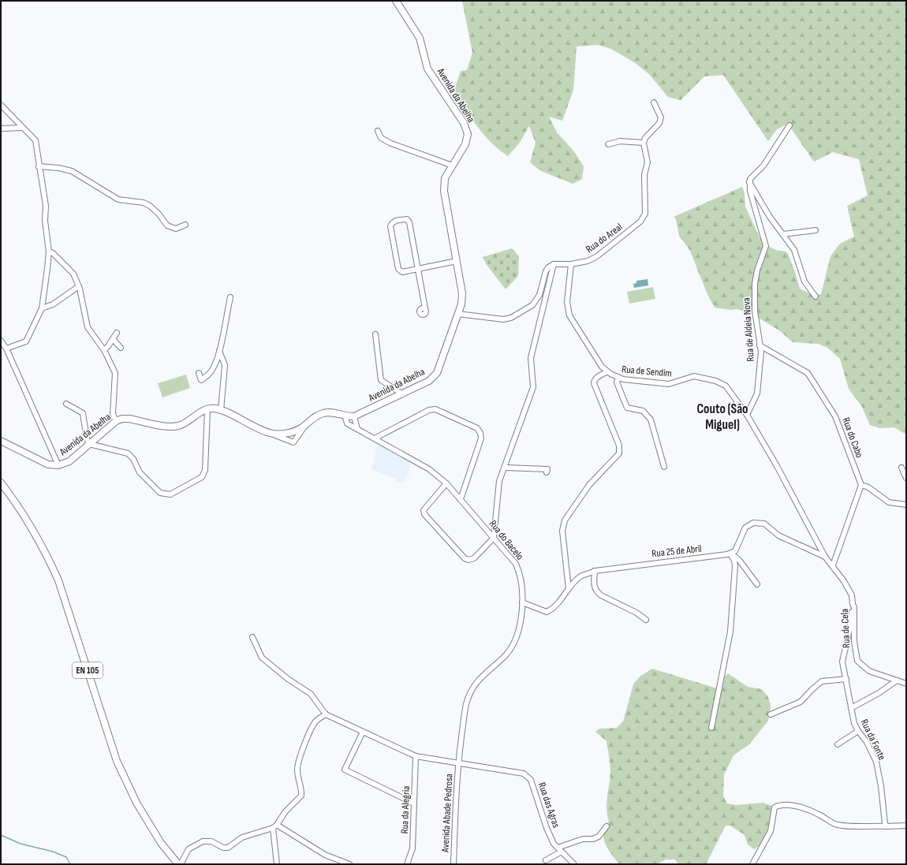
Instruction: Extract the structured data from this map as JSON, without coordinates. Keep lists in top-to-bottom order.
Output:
{
  "streets": {
    "main road": ["Avenida da Abelha", "EN 105"],
    "street": [
      "Rua do Areal",
      "Rua de Aldeia Nova",
      "Rua de Sendim",
      "Rua do Cabo",
      "Rua do Bacelo",
      "Rua 25 de Abril",
      "Rua de Cela",
      "Rua da Fonte",
      "Rua das Agras",
      "Rua da Alegria",
      "Avenida Abade Pedrosa"
    ]
  },
  "crossings": [
    ["Avenida da Abelha", "Rua do Bacelo"],
    ["Rua do Areal", "Rua de Sendim"],
    ["Rua de Aldeia Nova", "Rua de Sendim"],
    ["Rua de Aldeia Nova", "Rua do Cabo"],
    ["Rua de Sendim", "Rua de Cela"],
    ["Rua do Bacelo", "Rua 25 de Abril"],
    ["Rua do Bacelo", "Rua das Agras"],
    ["Rua do Bacelo", "Avenida Abade Pedrosa"],
    ["Rua de Cela", "Rua da Fonte"],
    ["Rua das Agras", "Rua da Alegria"],
    ["Rua das Agras", "Avenida Abade Pedrosa"]
  ],
  "districts": ["Couto (São Miguel)"]
}
